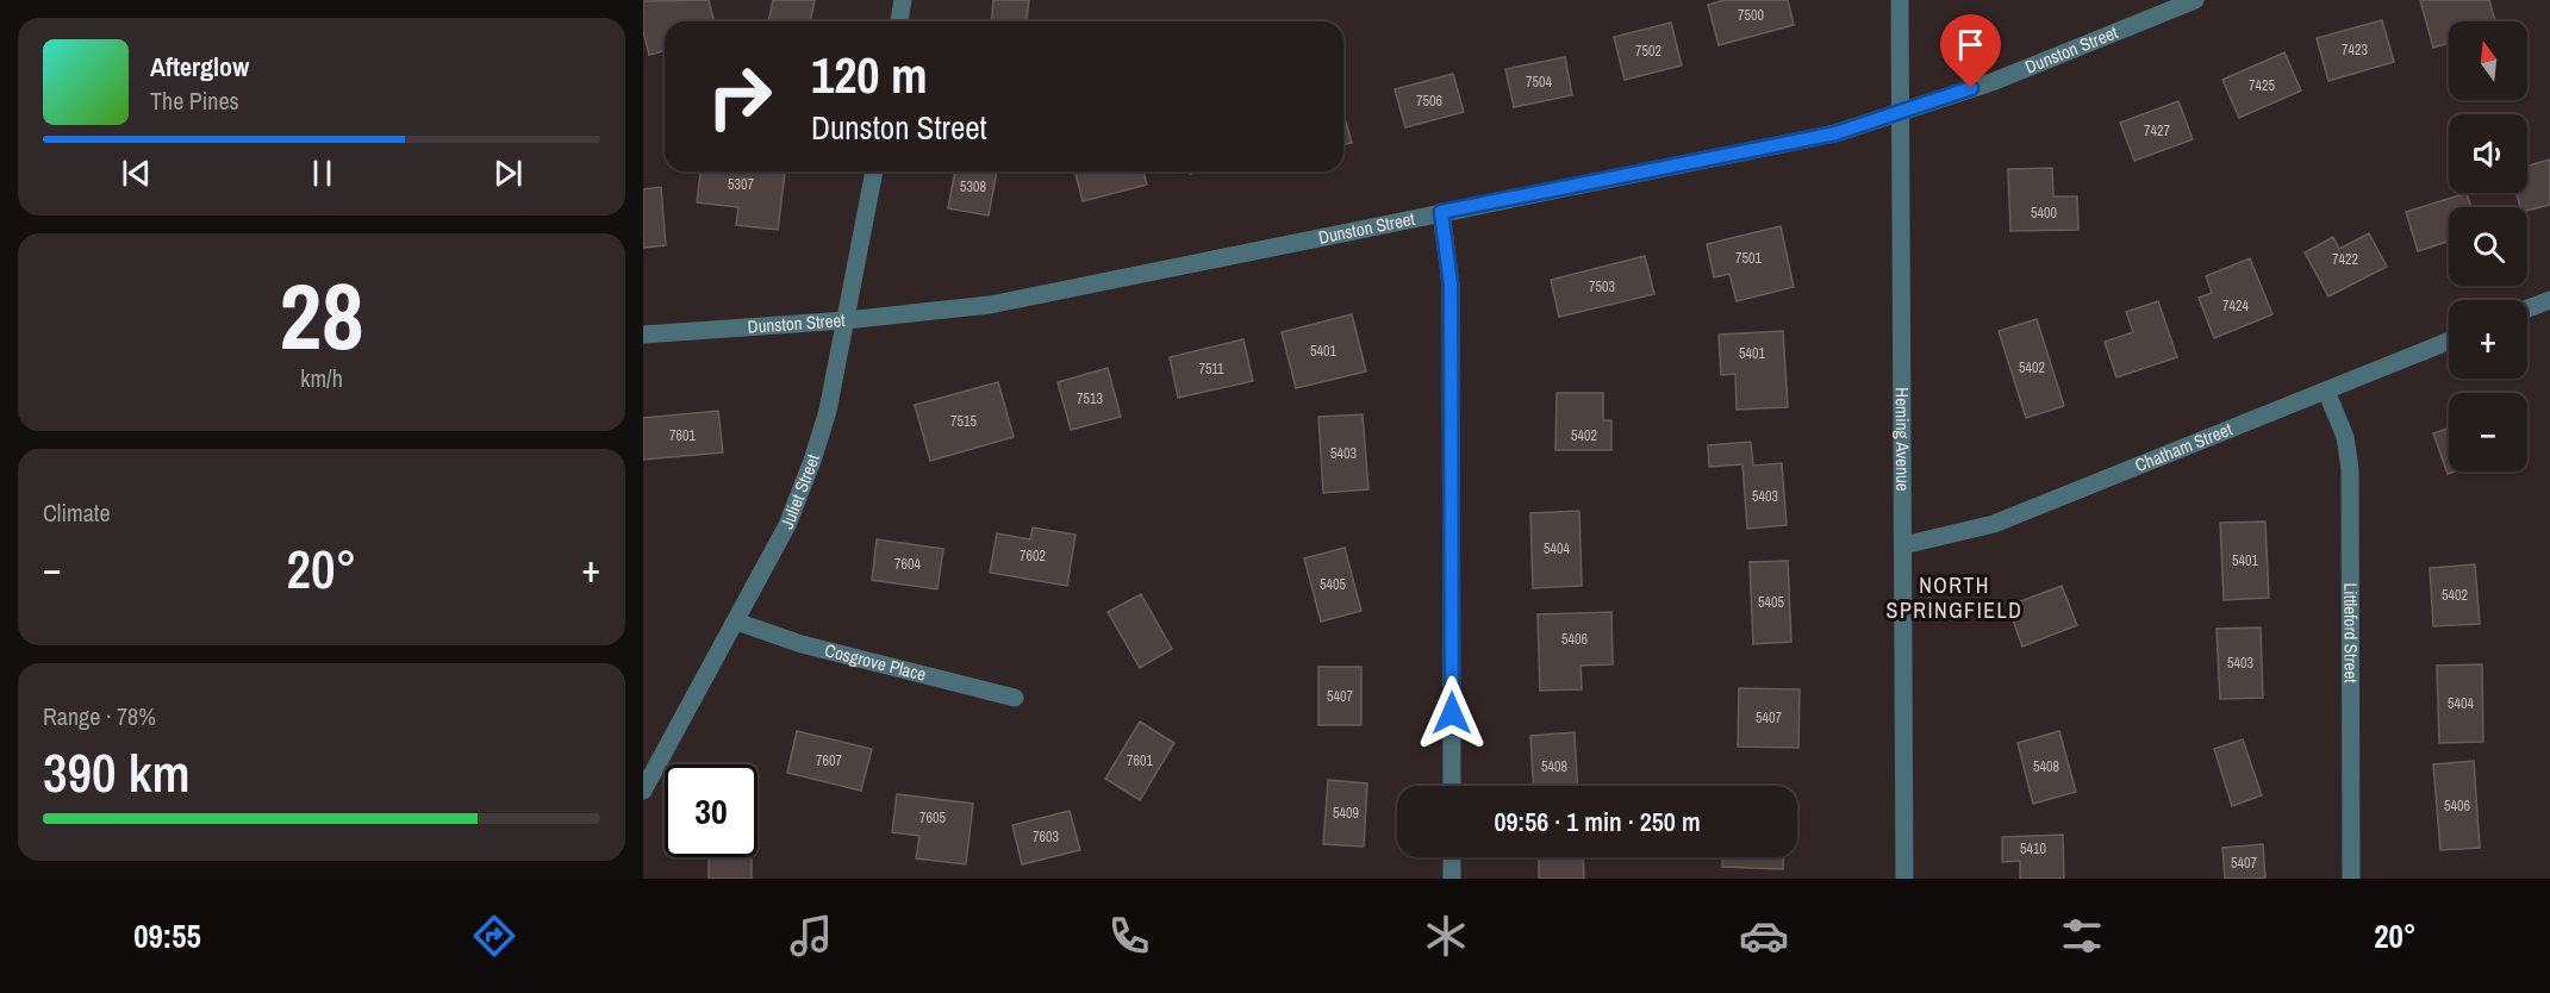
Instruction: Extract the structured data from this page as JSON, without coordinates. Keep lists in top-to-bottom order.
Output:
{
  "streets": {
    "street": [
      "Dunston Street",
      "Heming Avenue",
      "Chatham Street",
      "Juliet Street",
      "Littleford Street",
      "Cosgrove Place"
    ]
  },
  "crossings": [
    ["Dunston Street", "Heming Avenue"],
    ["Dunston Street", "Juliet Street"],
    ["Heming Avenue", "Chatham Street"],
    ["Chatham Street", "Littleford Street"],
    ["Juliet Street", "Cosgrove Place"]
  ],
  "districts": ["NORTH SPRINGFIELD"],
  "house_numbers": [
    "7500",
    "7423",
    "7502",
    "7504",
    "7425",
    "7506",
    "7427",
    "5307",
    "5308",
    "5400",
    "7501",
    "7422",
    "7503",
    "7424",
    "5401",
    "5401",
    "5402",
    "7511",
    "7513",
    "7515",
    "7601",
    "5402",
    "5403",
    "5403",
    "5404",
    "7602",
    "5401",
    "7604",
    "5405",
    "5402",
    "5405",
    "5406",
    "5403",
    "5407",
    "5404",
    "5407",
    "7607",
    "7601",
    "5408",
    "5408",
    "5406",
    "5409",
    "7605",
    "7603",
    "5410",
    "5407"
  ],
  "north": "top",
  "page": {
    "map_buttons": ["+", "−"],
    "turn": ["120 m", "Dunston Street"],
    "song": ["Afterglow", "The Pines"],
    "tile": [
      ["28", "km/h"],
      "Climate",
      ["Range · 78%", "390 km"]
    ],
    "heat": ["−", "20°", "+"],
    "limit": "30",
    "trip": "09:56 · 1 min · 250 m",
    "tabs": ["09:55", "20°"]
  }
}
